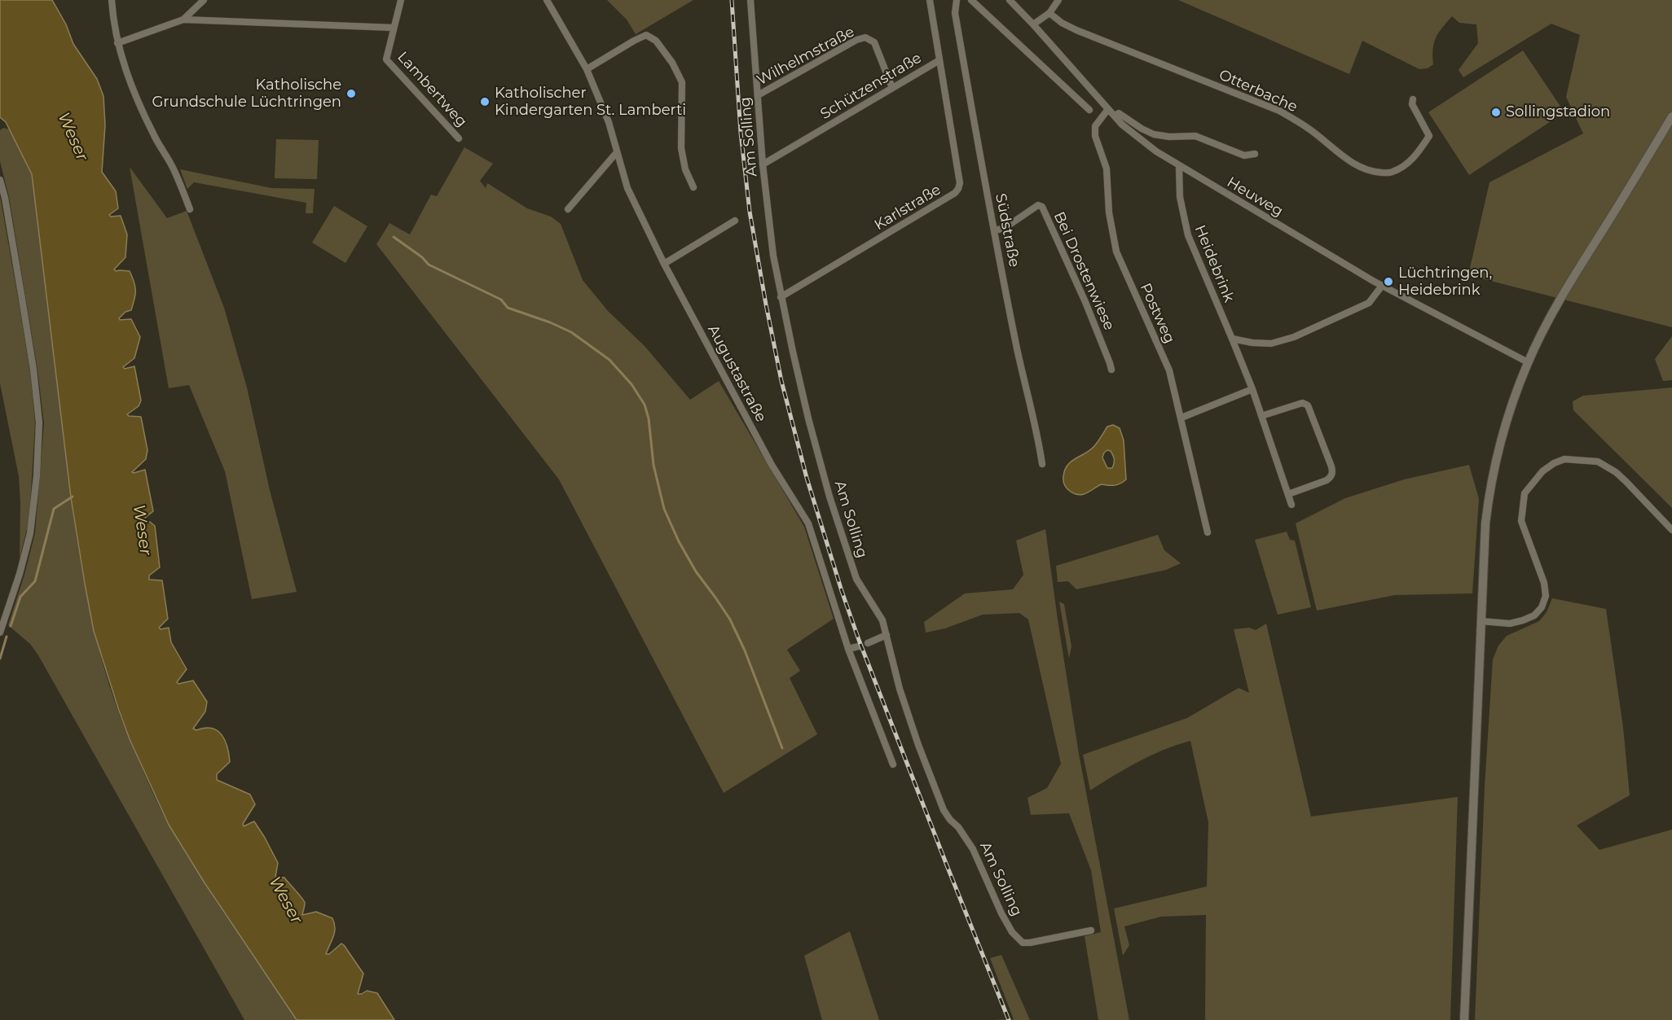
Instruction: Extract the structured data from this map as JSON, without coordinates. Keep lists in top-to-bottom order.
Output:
{
  "streets": {
    "street": [
      "Wilhelmstraße",
      "Schützenstraße",
      "Lambertweg",
      "Otterbache",
      "Am Solling",
      "Heuweg",
      "Karlstraße",
      "Südstraße",
      "Heidebrink",
      "Bei Drostenwiese",
      "Postweg",
      "Augustastraße"
    ]
  },
  "crossings": [
    ["Wilhelmstraße", "Schützenstraße"],
    ["Wilhelmstraße", "Am Solling"],
    ["Schützenstraße", "Am Solling"],
    ["Schützenstraße", "Karlstraße"],
    ["Am Solling", "Karlstraße"],
    ["Heuweg", "Heidebrink"],
    ["Heuweg", "Postweg"],
    ["Südstraße", "Bei Drostenwiese"]
  ],
  "water": ["Weser"],
  "places": [
    "Katholische Grundschule Lüchtringen",
    "Katholischer Kindergarten St. Lamberti",
    "Sollingstadion",
    "Lüchtringen, Heidebrink"
  ]
}
